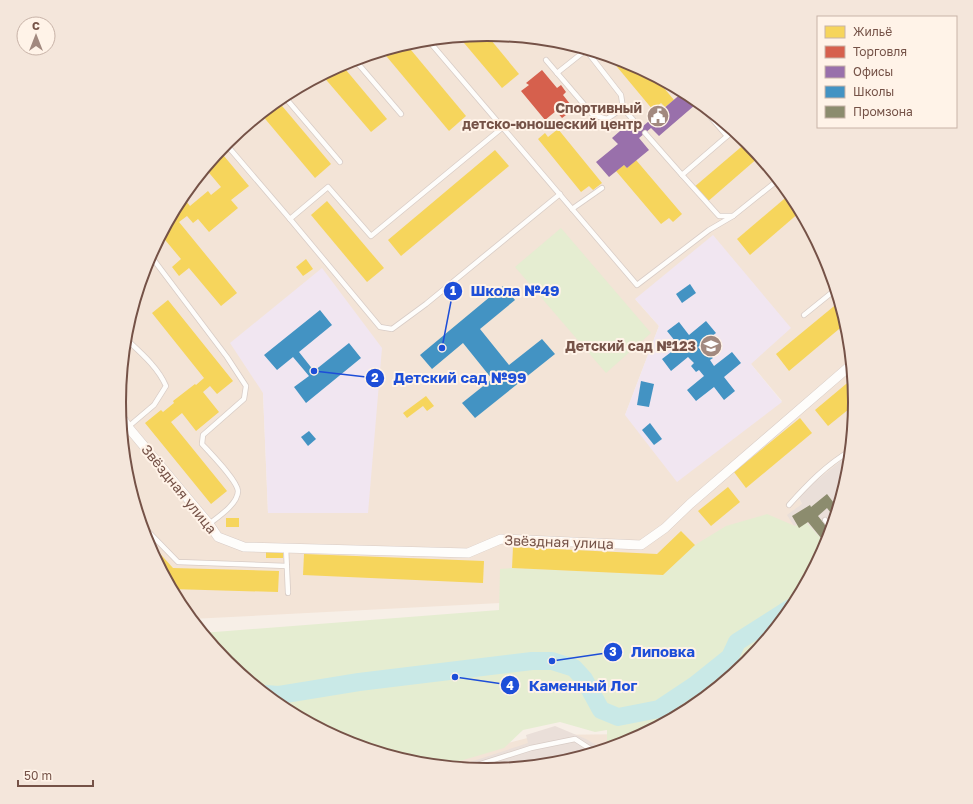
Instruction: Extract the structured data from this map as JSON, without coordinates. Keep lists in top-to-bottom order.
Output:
{
  "streets": {
    "street": ["Звёздная улица"]
  },
  "places": {
    "public building": ["Спортивный детско-юношеский центр"],
    "school or university": ["Детский сад №123"],
    "other": [
      "Школа №49",
      "Детский сад №99",
      "Липовка",
      "Каменный Лог"
    ]
  },
  "legend": [
    "Жильё",
    "Торговля",
    "Офисы",
    "Школы",
    "Промзона"
  ],
  "scale_bar": "50 m",
  "north": "top"
}
